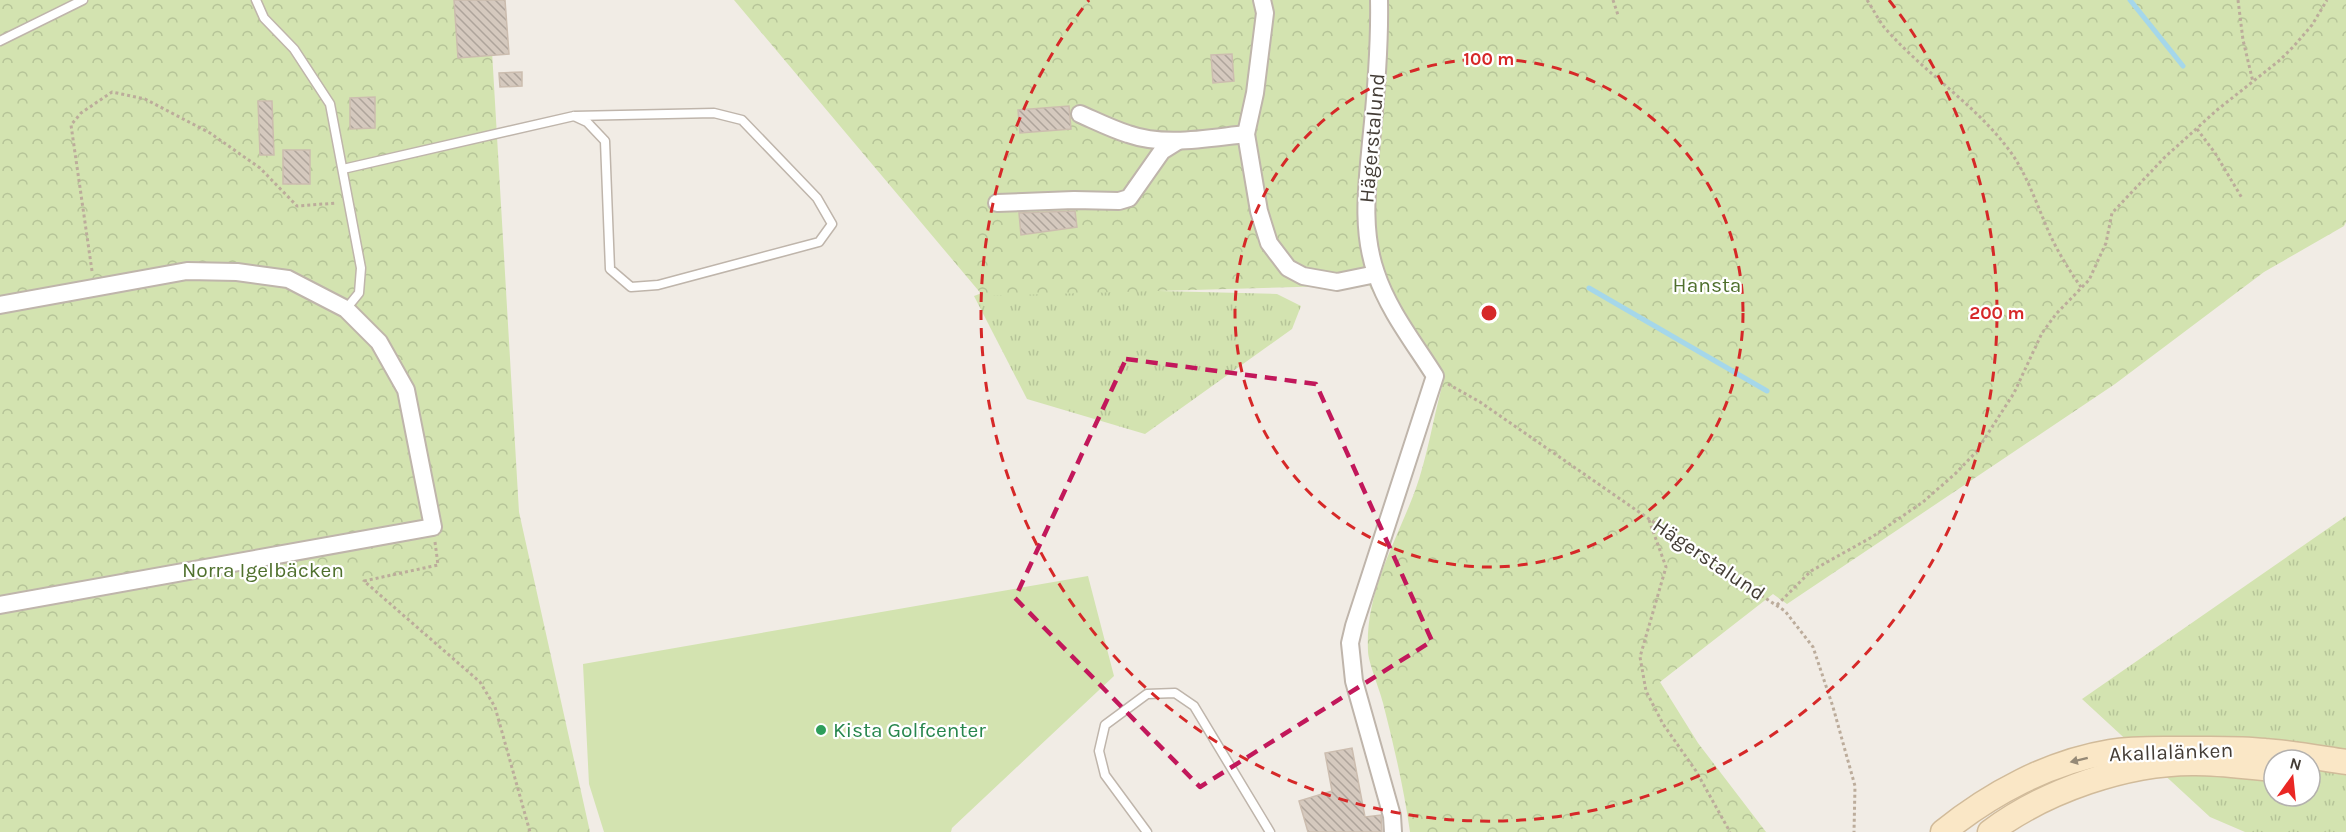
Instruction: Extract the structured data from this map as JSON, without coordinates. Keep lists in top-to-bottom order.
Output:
{
  "streets": {
    "main road": ["Akallalänken"],
    "street": ["Hägerstalund"]
  },
  "parks": ["Hansta", "Norra Igelbäcken"],
  "places": ["Kista Golfcenter"],
  "north": "top",
  "rings": ["100 m", "200 m"]
}
